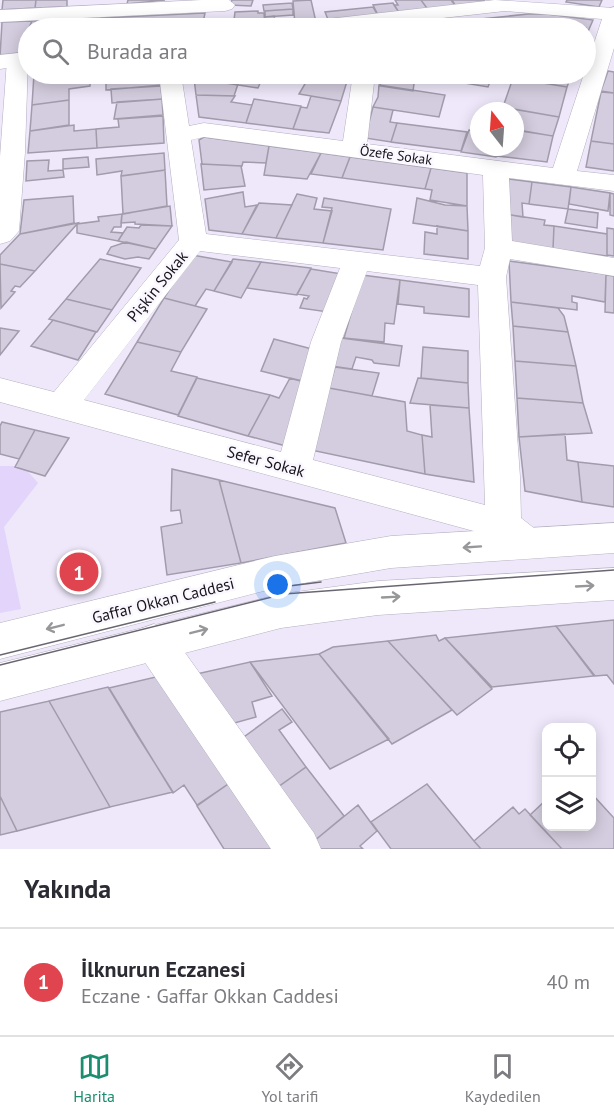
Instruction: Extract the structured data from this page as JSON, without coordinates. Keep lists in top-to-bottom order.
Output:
{
  "streets": {
    "street": [
      "Özefe Sokak",
      "Pişkin Sokak",
      "Sefer Sokak",
      "Gaffar Okkan Caddesi"
    ]
  },
  "crossings": [
    ["Özefe Sokak", "Pişkin Sokak"],
    ["Pişkin Sokak", "Sefer Sokak"],
    ["Sefer Sokak", "Gaffar Okkan Caddesi"]
  ],
  "north": "top",
  "page": {
    "search": "Burada ara",
    "pins": "1",
    "heading": "Yakında",
    "list": [
      {
        "mark": "1",
        "name": "İlknurun Eczanesi",
        "note": "Eczane · Gaffar Okkan Caddesi",
        "value": "40 m"
      }
    ],
    "nav": ["Harita", "Yol tarifi", "Kaydedilen"]
  }
}
